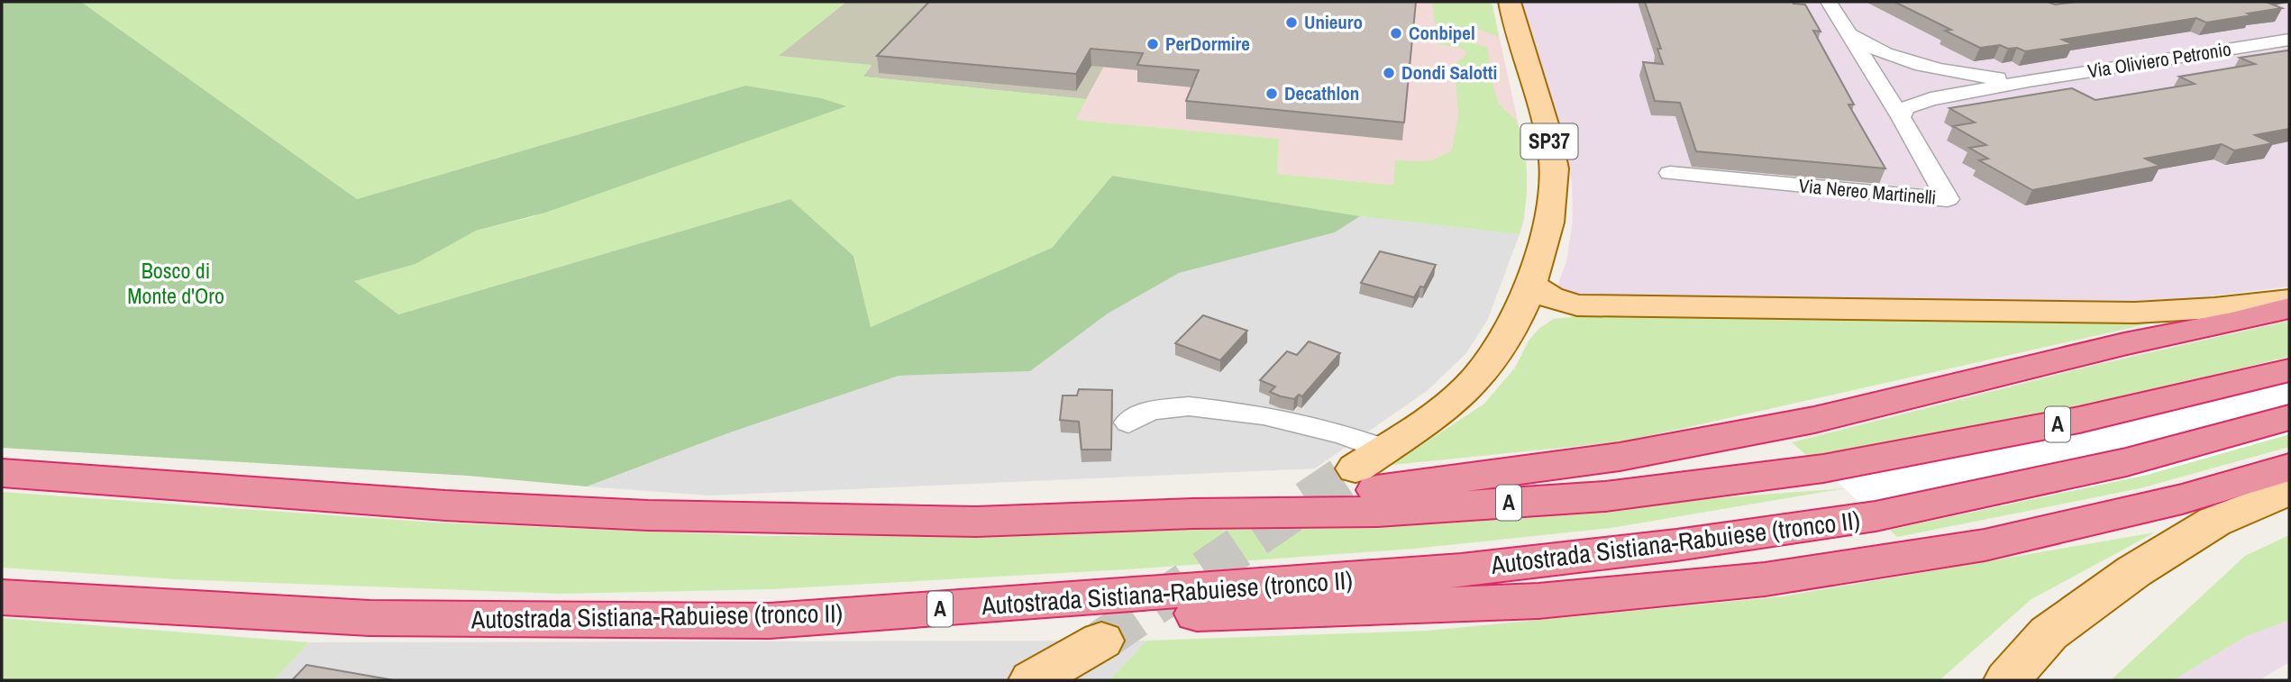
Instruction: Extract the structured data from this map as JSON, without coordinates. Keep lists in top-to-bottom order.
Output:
{
  "streets": {
    "highway": ["A", "Autostrada Sistiana-Rabuiese (tronco II)"],
    "main road": ["SP37"],
    "street": ["Via Oliviero Petronio", "Via Nereo Martinelli"]
  },
  "crossings": [
    ["Via Oliviero Petronio", "Via Nereo Martinelli"]
  ],
  "parks": ["Bosco di Monte d'Oro"],
  "places": [
    "Unieuro",
    "Conbipel",
    "PerDormire",
    "Dondi Salotti",
    "Decathlon"
  ]
}
